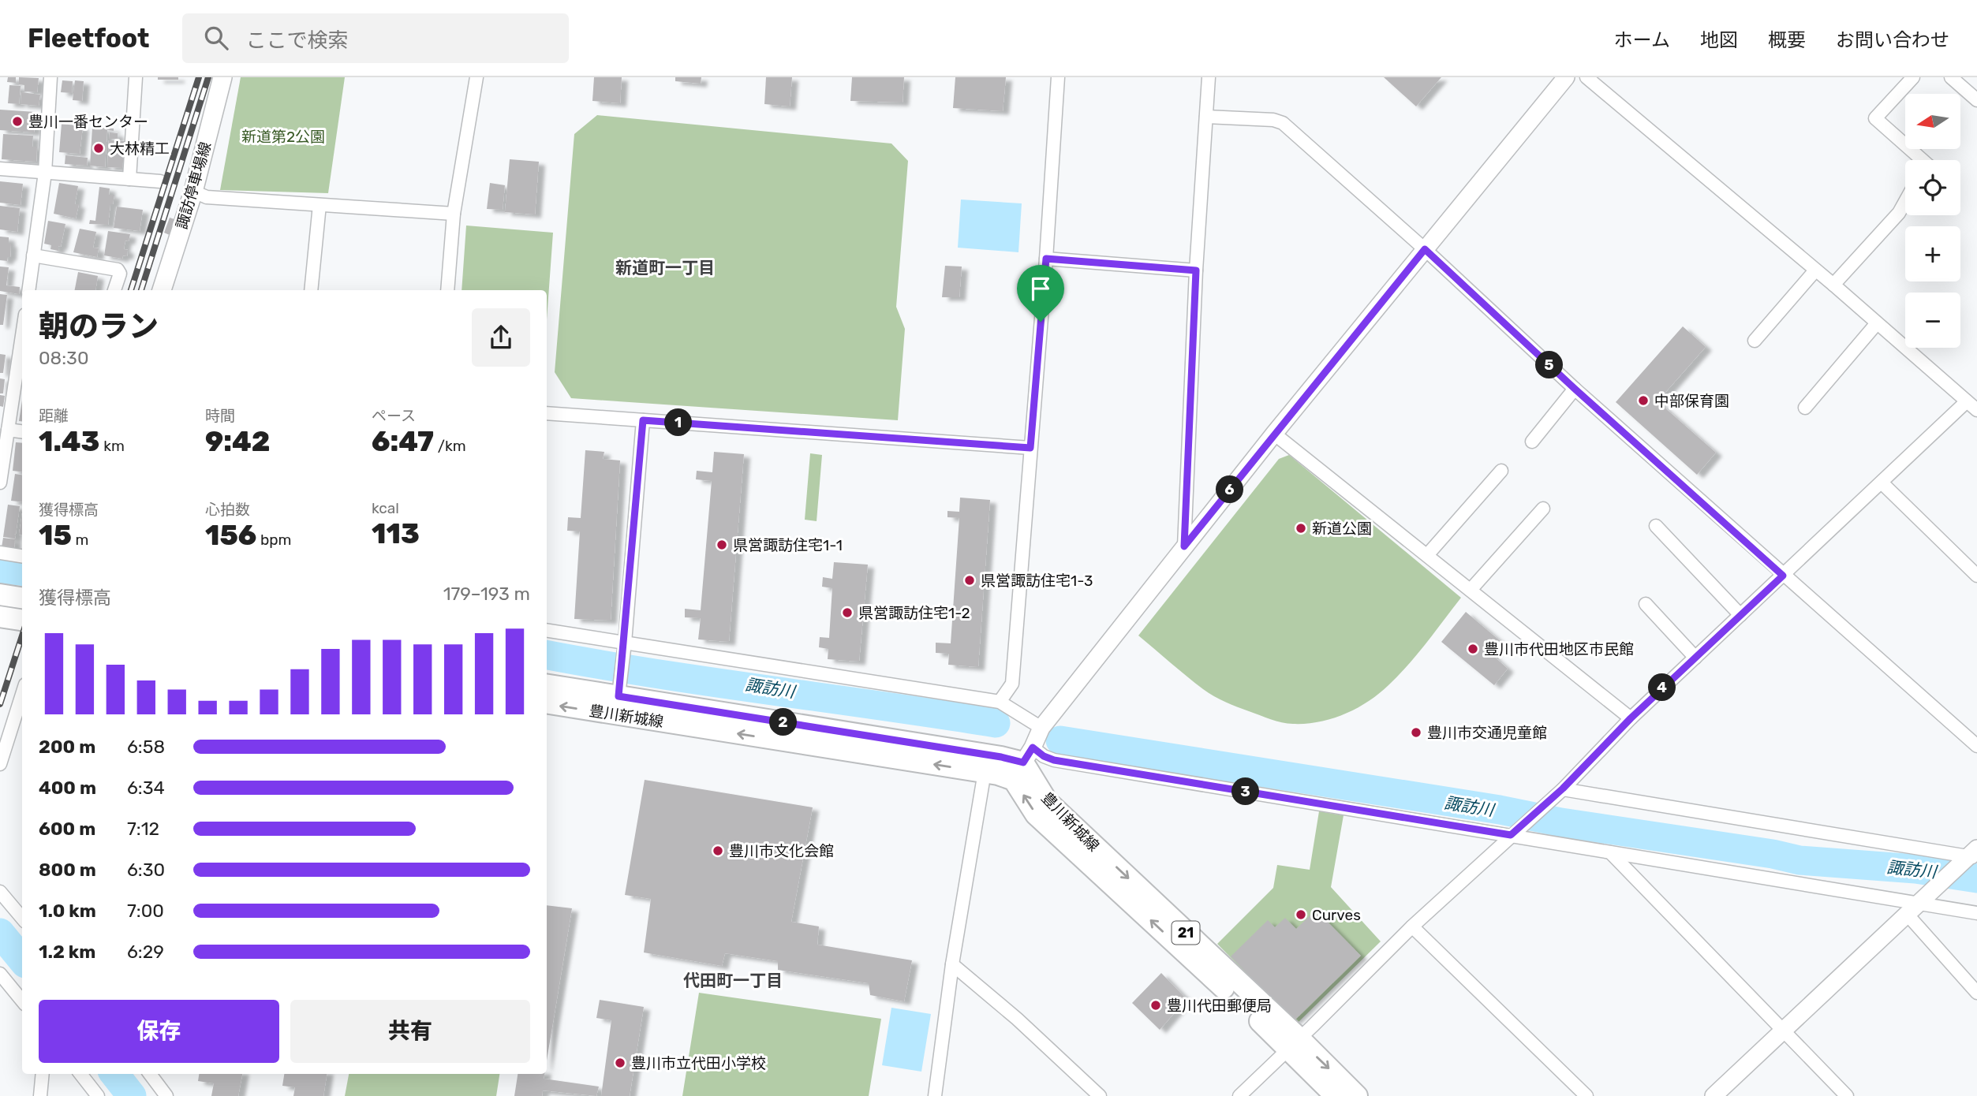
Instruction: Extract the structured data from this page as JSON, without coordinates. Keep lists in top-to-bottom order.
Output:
{
  "streets": {
    "main road": ["諏訪停車場線", "豊川新城線", "21"]
  },
  "districts": ["新道町一丁目", "代田町一丁目"],
  "water": ["諏訪川"],
  "parks": ["新道第2公園"],
  "places": [
    "豊川一番センター",
    "大林精工",
    "中部保育園",
    "新道公園",
    "県営諏訪住宅1-1",
    "県営諏訪住宅1-3",
    "県営諏訪住宅1-2",
    "豊川市代田地区市民館",
    "豊川市交通児童館",
    "豊川市文化会館",
    "Curves",
    "豊川代田郵便局",
    "豊川市立代田小学校"
  ],
  "north": "left",
  "page": {
    "header": "Fleetfoot",
    "search": "ここで検索",
    "nav": [
      "ホーム",
      "地図",
      "概要",
      "お問い合わせ"
    ],
    "map_buttons": ["+", "−"],
    "heading": ["朝のラン", "08:30"],
    "pins": [
      "5",
      "1",
      "6",
      "4",
      "2",
      "3"
    ],
    "stats": [
      ["距離", "1.43 km"],
      ["時間", "9:42"],
      ["ペース", "6:47 /km"],
      ["獲得標高", "15 m"],
      ["心拍数", "156 bpm"],
      ["kcal", "113"]
    ],
    "chart": ["獲得標高", "179–193 m"],
    "list": [
      {
        "name": "200 m",
        "note": "6:58"
      },
      {
        "name": "400 m",
        "note": "6:34"
      },
      {
        "name": "600 m",
        "note": "7:12"
      },
      {
        "name": "800 m",
        "note": "6:30"
      },
      {
        "name": "1.0 km",
        "note": "7:00"
      },
      {
        "name": "1.2 km",
        "note": "6:29"
      }
    ],
    "buttons": ["保存", "共有"]
  }
}
